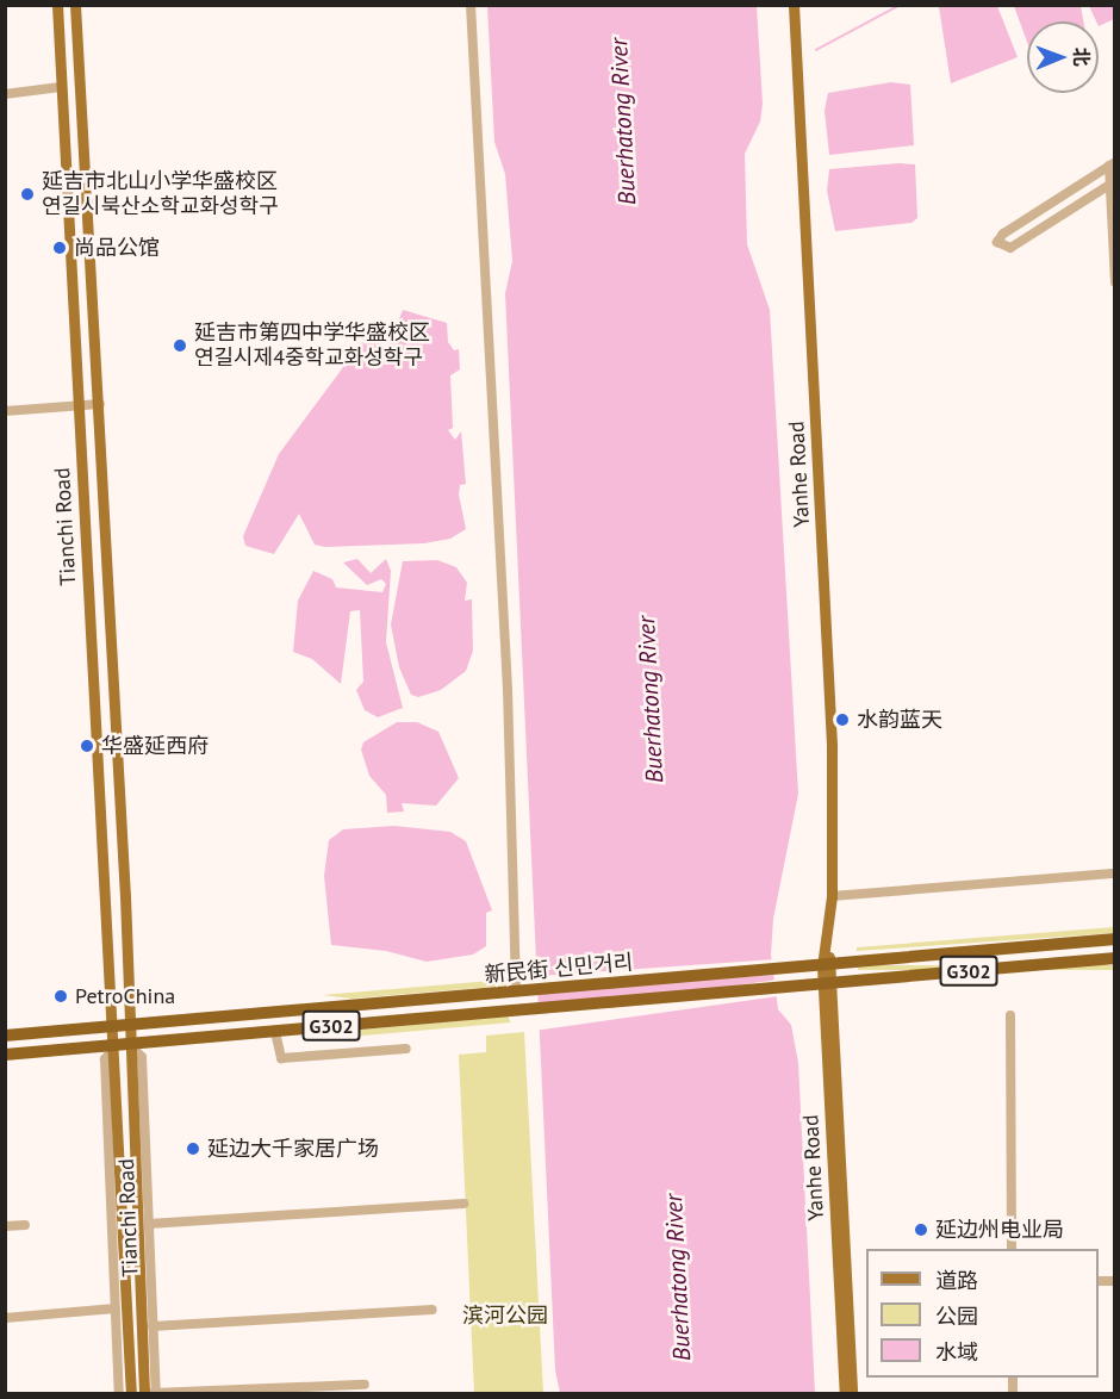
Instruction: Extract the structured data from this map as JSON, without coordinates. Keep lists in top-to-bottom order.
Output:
{
  "streets": {
    "highway": ["新民街 신민거리", "G302"],
    "main road": ["Yanhe Road", "Tianchi Road"]
  },
  "crossings": [
    ["Yanhe Road", "新民街 신민거리"],
    ["Tianchi Road", "新民街 신민거리"]
  ],
  "water": ["Buerhatong River"],
  "parks": ["滨河公园"],
  "places": [
    "延吉市北山小学华盛校区 연길시북산소학교화성학구",
    "尚品公馆",
    "延吉市第四中学华盛校区 연길시제4중학교화성학구",
    "水韵蓝天",
    "华盛延西府",
    "PetroChina",
    "延边大千家居广场",
    "延边州电业局"
  ],
  "legend": ["道路", "公园", "水域"],
  "north": "right"
}
